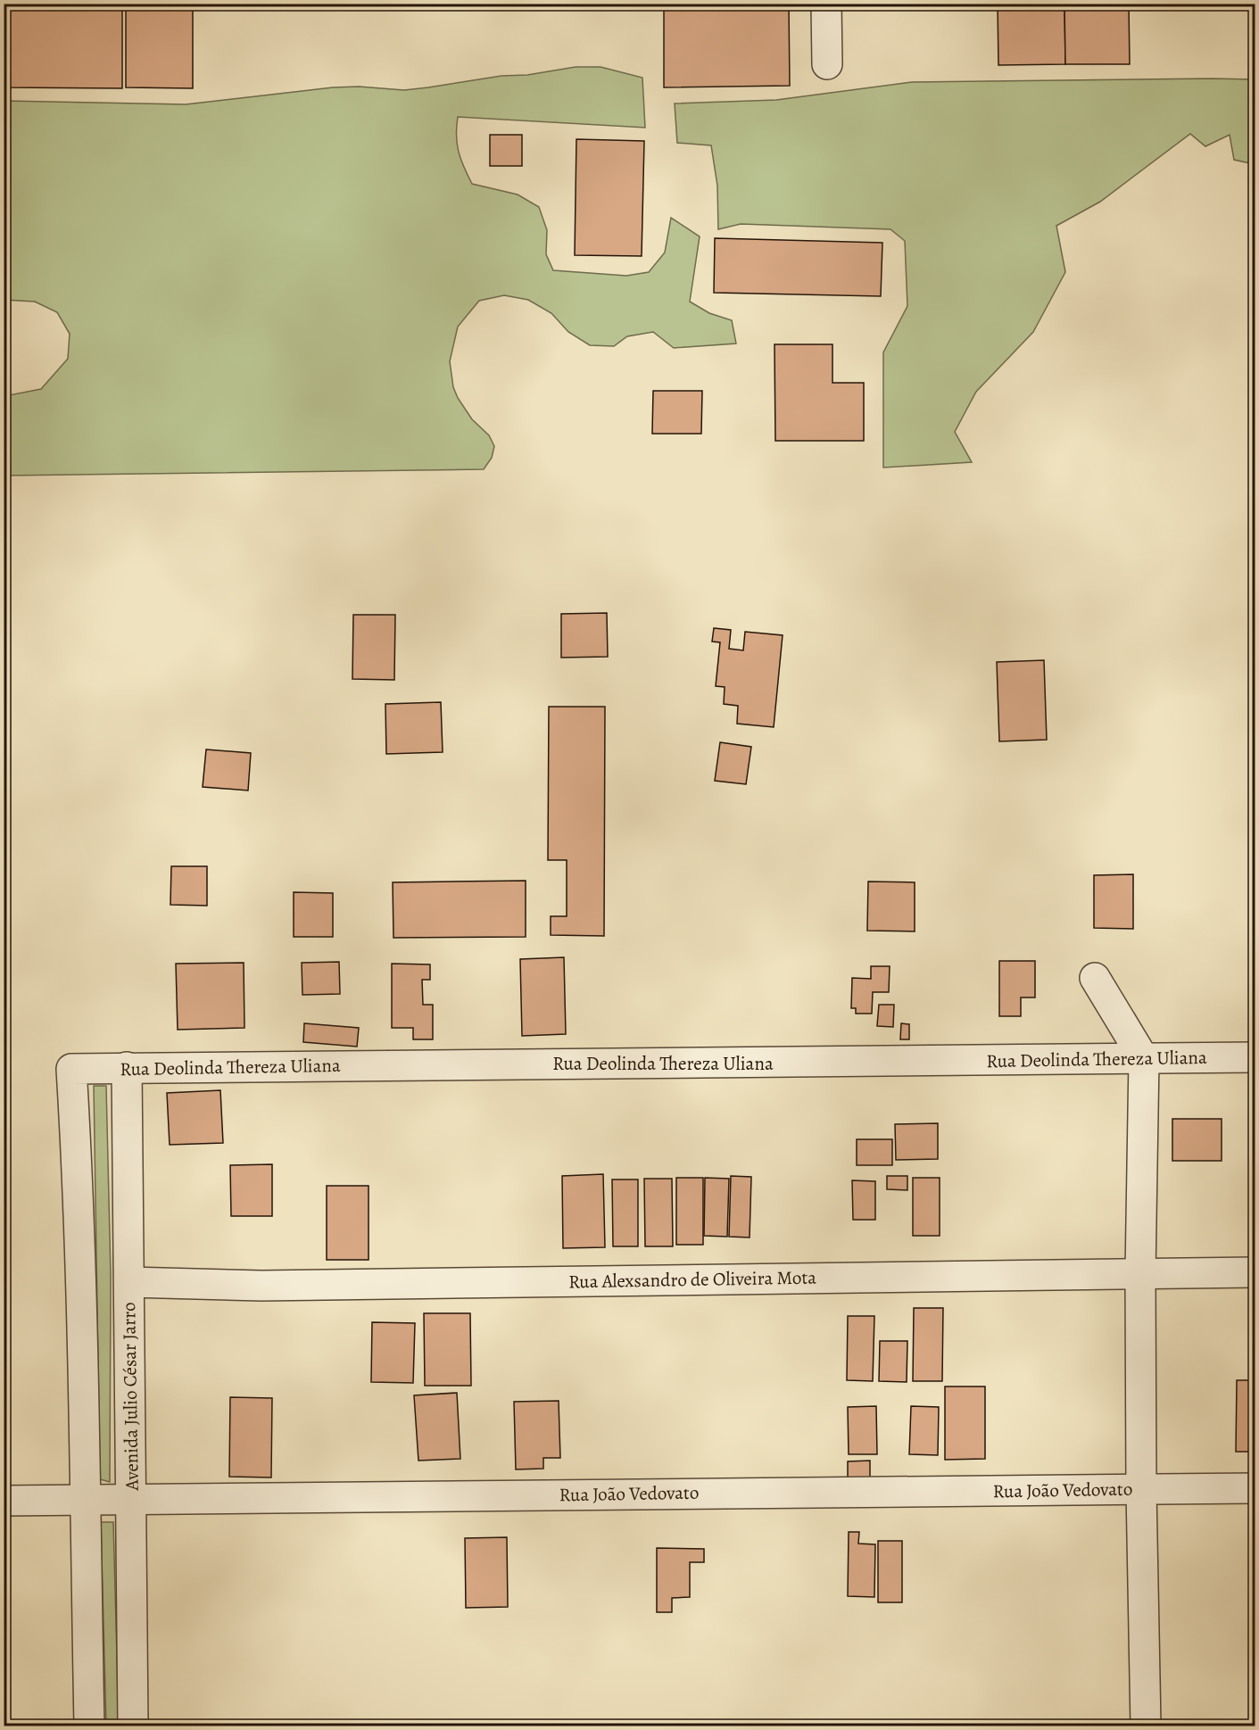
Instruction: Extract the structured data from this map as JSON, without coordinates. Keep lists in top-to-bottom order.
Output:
{
  "streets": {
    "street": [
      "Rua Deolinda Thereza Uliana",
      "Rua Alexsandro de Oliveira Mota",
      "Avenida Julio César Jarro",
      "Rua João Vedovato"
    ]
  },
  "crossings": [
    ["Rua Deolinda Thereza Uliana", "Avenida Julio César Jarro"],
    ["Rua Deolinda Thereza Uliana", "Rua João Vedovato"],
    ["Rua Alexsandro de Oliveira Mota", "Avenida Julio César Jarro"],
    ["Avenida Julio César Jarro", "Rua João Vedovato"]
  ]
}
